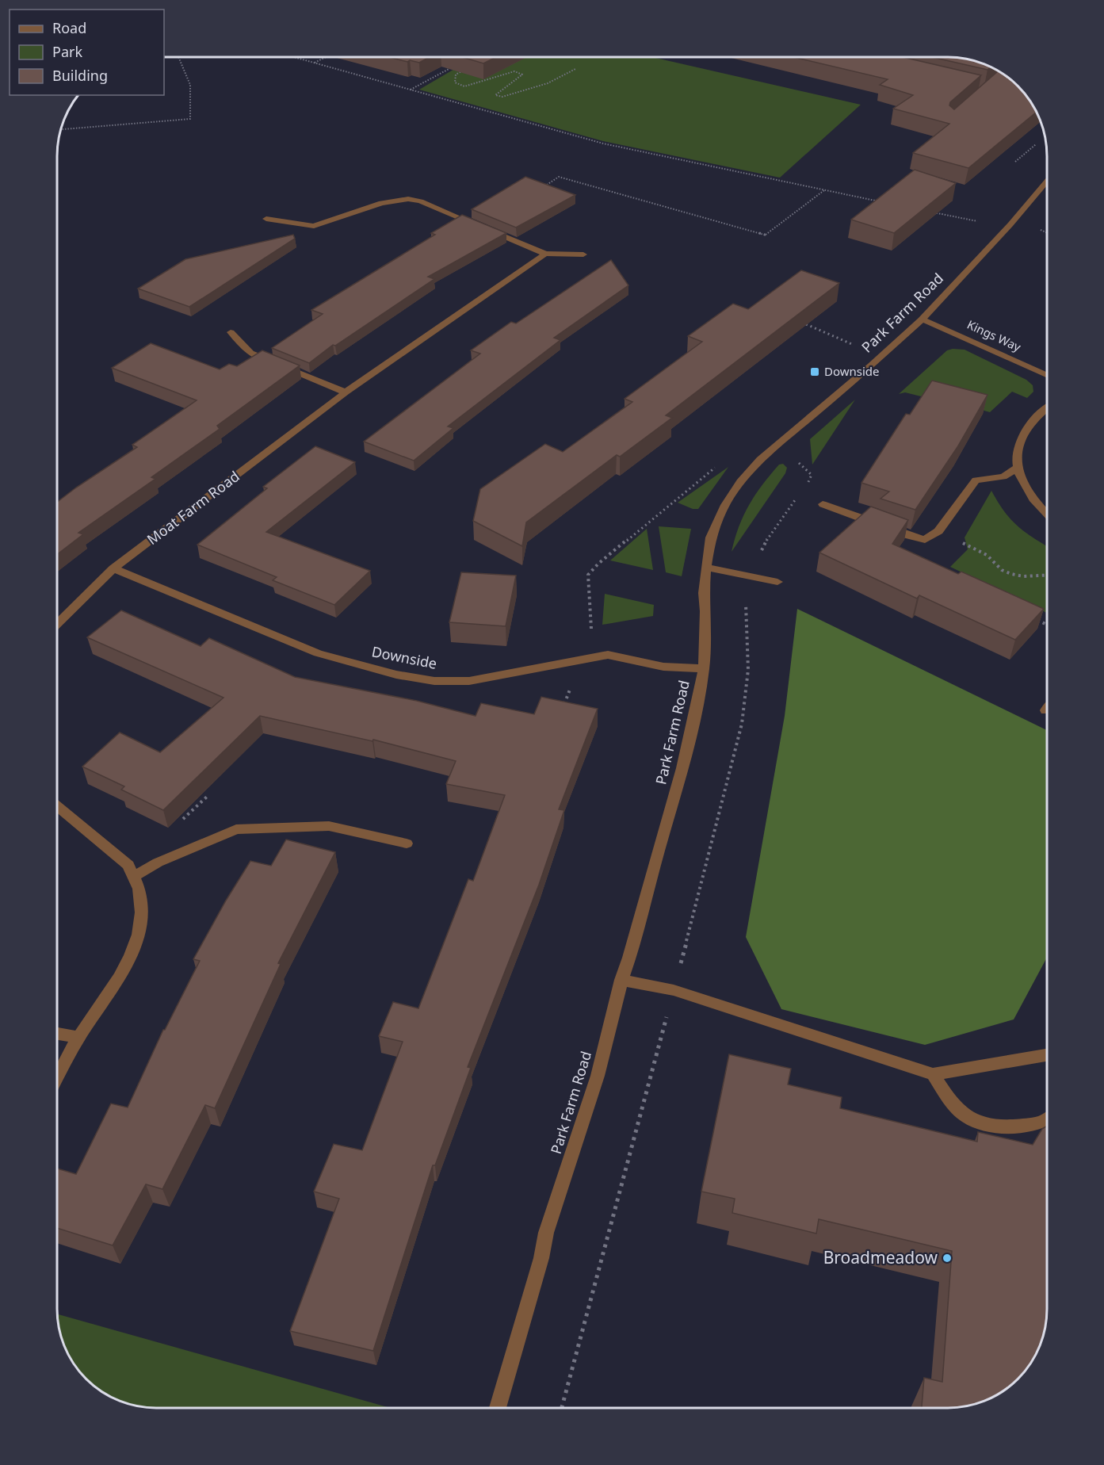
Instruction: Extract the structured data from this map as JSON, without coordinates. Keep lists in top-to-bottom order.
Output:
{
  "streets": {
    "street": [
      "Park Farm Road",
      "Kings Way",
      "Moat Farm Road",
      "Downside"
    ]
  },
  "crossings": [
    ["Park Farm Road", "Kings Way"],
    ["Park Farm Road", "Downside"],
    ["Moat Farm Road", "Downside"]
  ],
  "places": {
    "transit": ["Downside"],
    "other": ["Broadmeadow"]
  },
  "legend": ["Road", "Park", "Building"]
}
